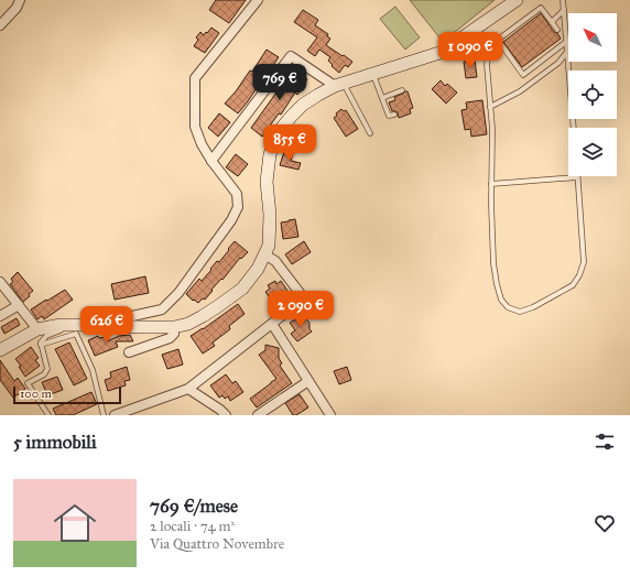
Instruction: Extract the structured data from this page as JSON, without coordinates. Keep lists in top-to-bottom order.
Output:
{
  "scale_bar": "100 m",
  "north": "top left",
  "page": {
    "price": [
      "1 090 €",
      "769 €",
      "855 €",
      "2 090 €",
      "626 €"
    ],
    "scale": "100 m",
    "heading": "5 immobili",
    "list": [
      {
        "name": "769 €/mese",
        "note": "2 locali · 74 m² · Via Quattro Novembre"
      }
    ]
  }
}
